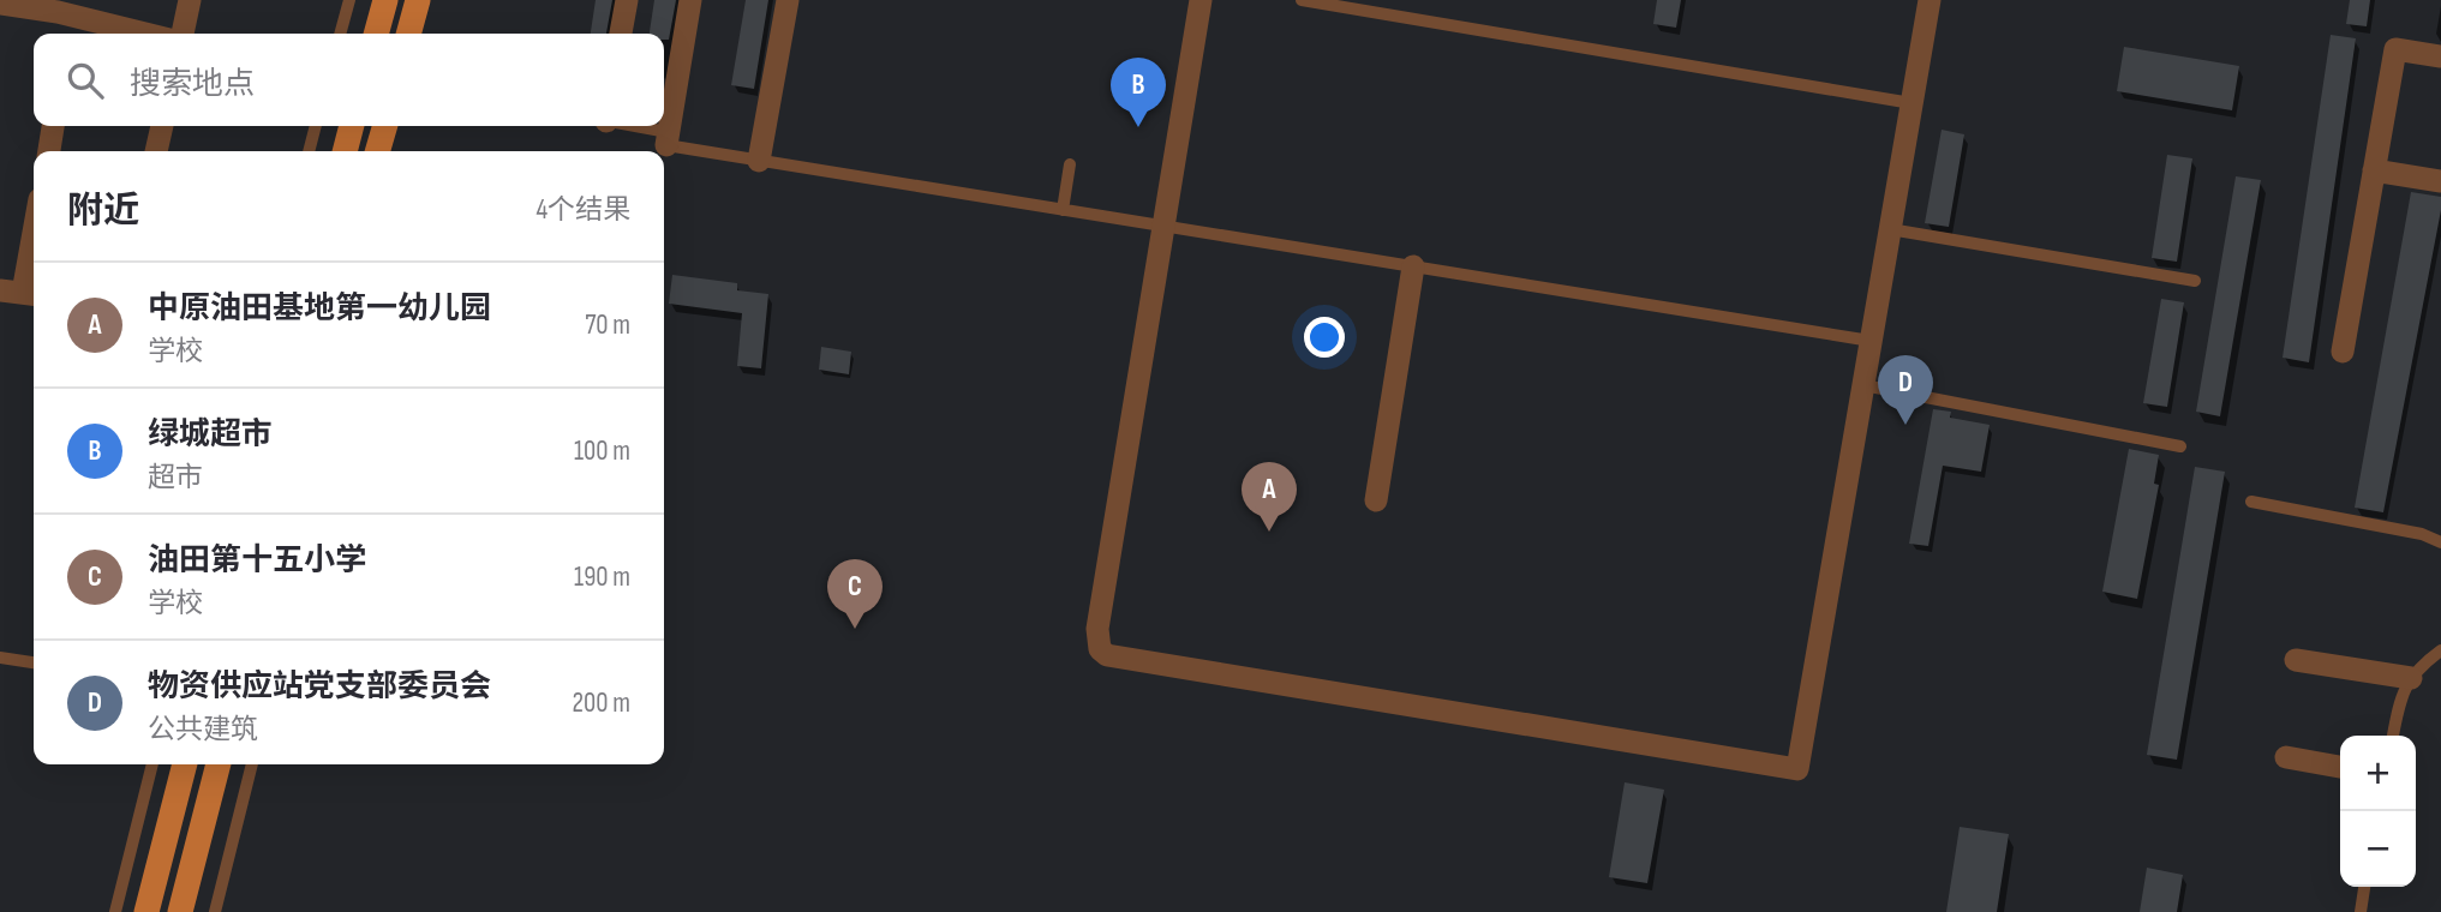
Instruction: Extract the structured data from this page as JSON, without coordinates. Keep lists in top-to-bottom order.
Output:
{
  "page": {
    "search": "搜索地点",
    "pins": [
      "B",
      "D",
      "A",
      "C"
    ],
    "heading": ["附近", "4个结果"],
    "list": [
      {
        "mark": "A",
        "name": "中原油田基地第一幼儿园",
        "note": "学校",
        "value": "70 m"
      },
      {
        "mark": "B",
        "name": "绿城超市",
        "note": "超市",
        "value": "100 m"
      },
      {
        "mark": "C",
        "name": "油田第十五小学",
        "note": "学校",
        "value": "190 m"
      },
      {
        "mark": "D",
        "name": "物资供应站党支部委员会",
        "note": "公共建筑",
        "value": "200 m"
      }
    ],
    "map_buttons": ["+", "−"]
  }
}
